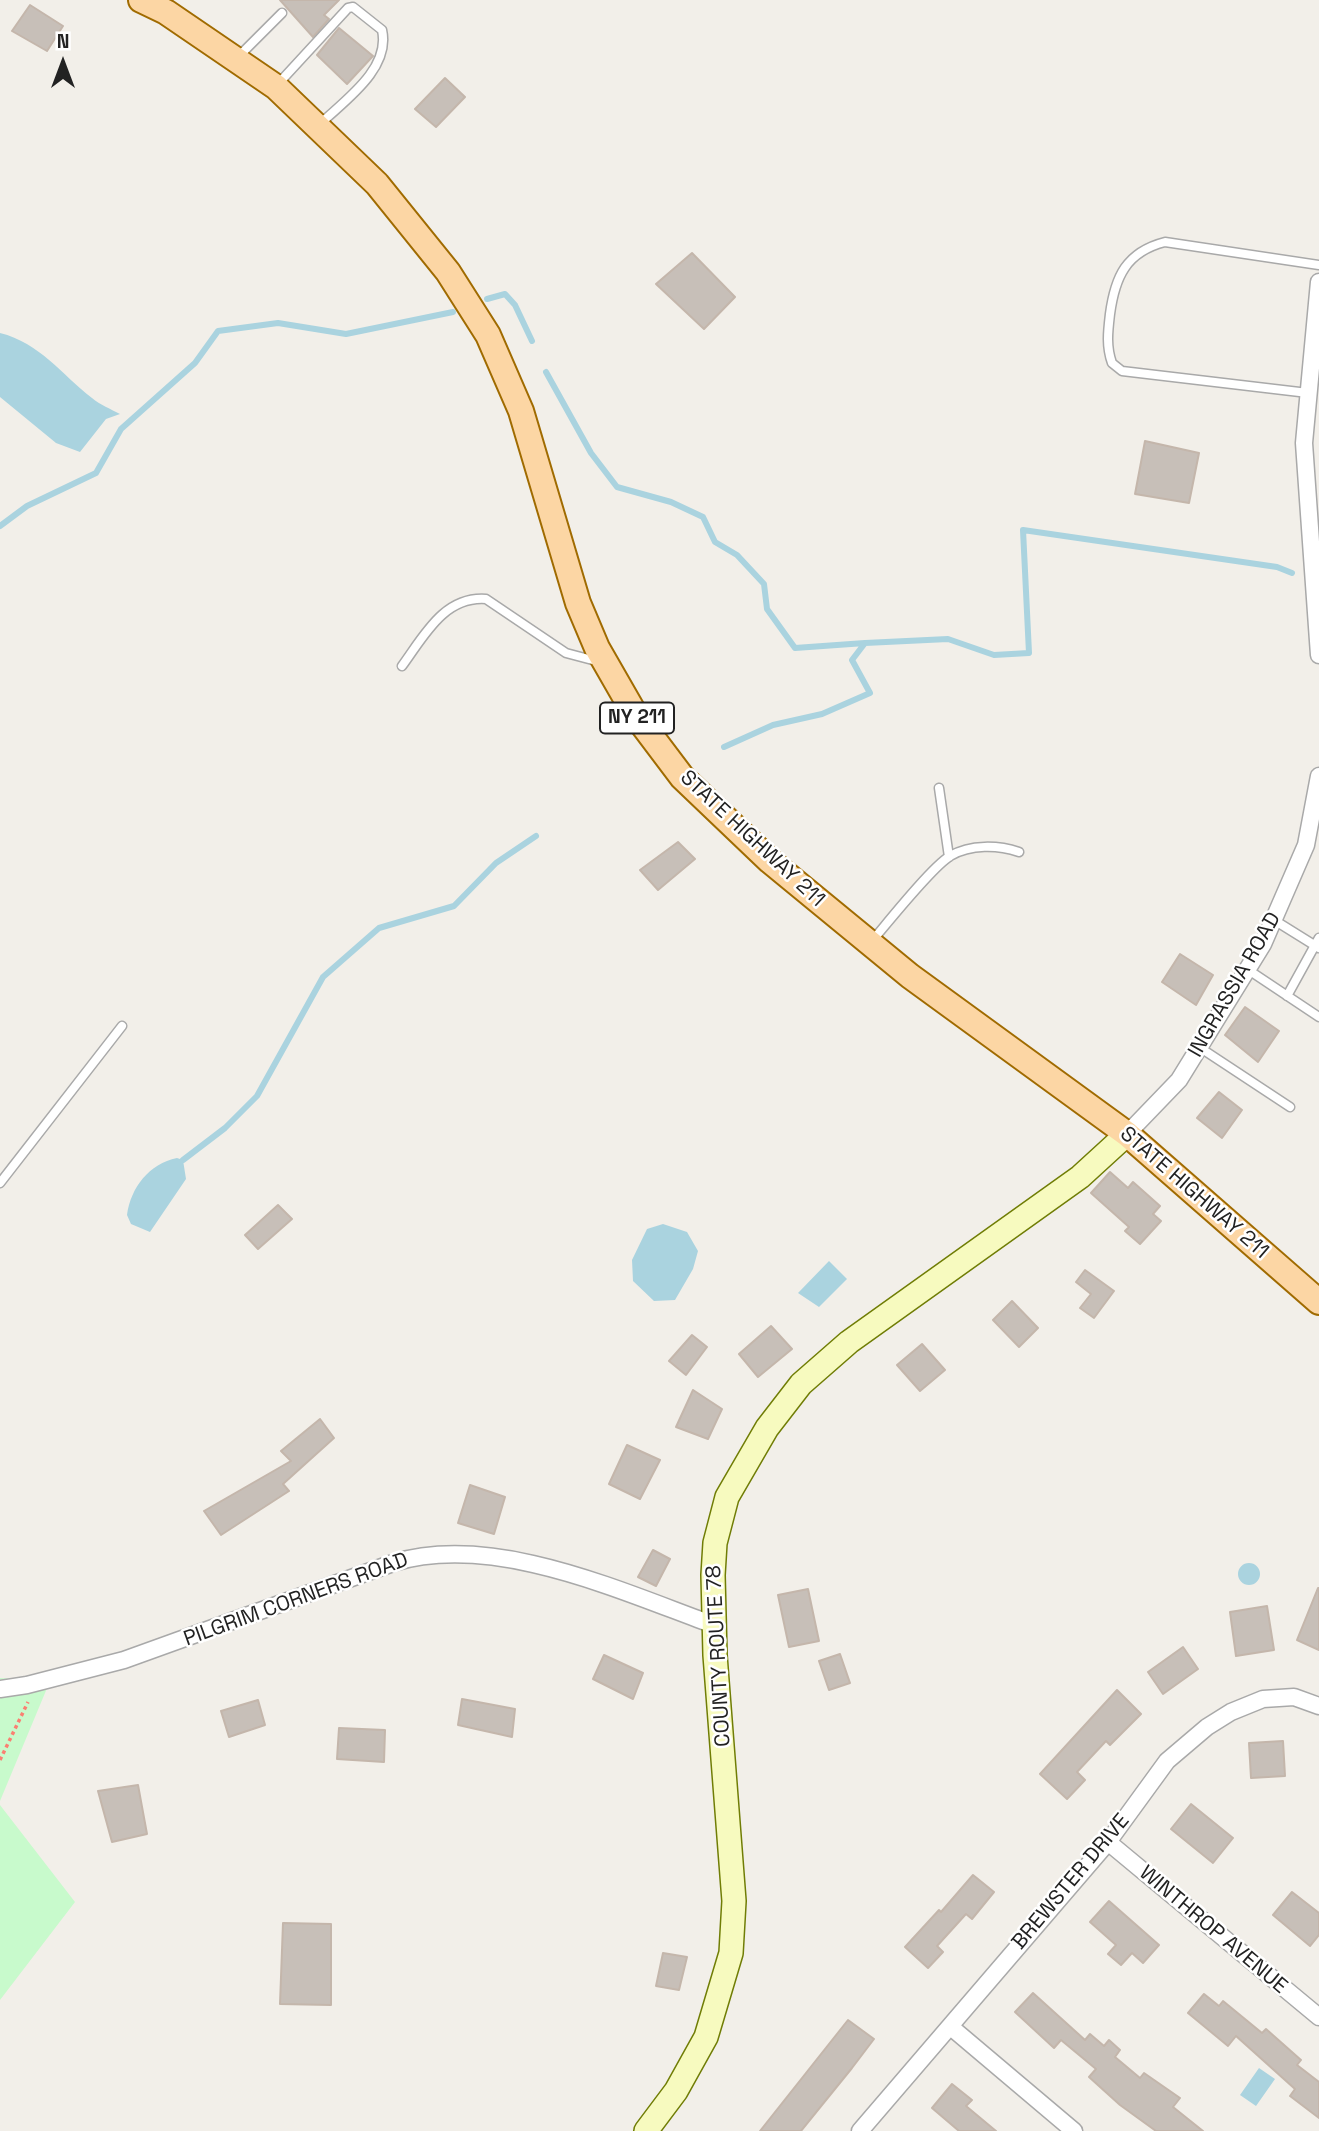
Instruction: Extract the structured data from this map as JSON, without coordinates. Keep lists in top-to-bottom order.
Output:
{
  "streets": {
    "main road": ["NY 211", "STATE HIGHWAY 211"],
    "street": [
      "INGRASSIA ROAD",
      "PILGRIM CORNERS ROAD",
      "COUNTY ROUTE 78",
      "BREWSTER DRIVE",
      "WINTHROP AVENUE"
    ]
  },
  "crossings": [
    ["STATE HIGHWAY 211", "INGRASSIA ROAD"],
    ["STATE HIGHWAY 211", "COUNTY ROUTE 78"],
    ["INGRASSIA ROAD", "COUNTY ROUTE 78"],
    ["PILGRIM CORNERS ROAD", "COUNTY ROUTE 78"],
    ["BREWSTER DRIVE", "WINTHROP AVENUE"]
  ],
  "north": "top"
}
